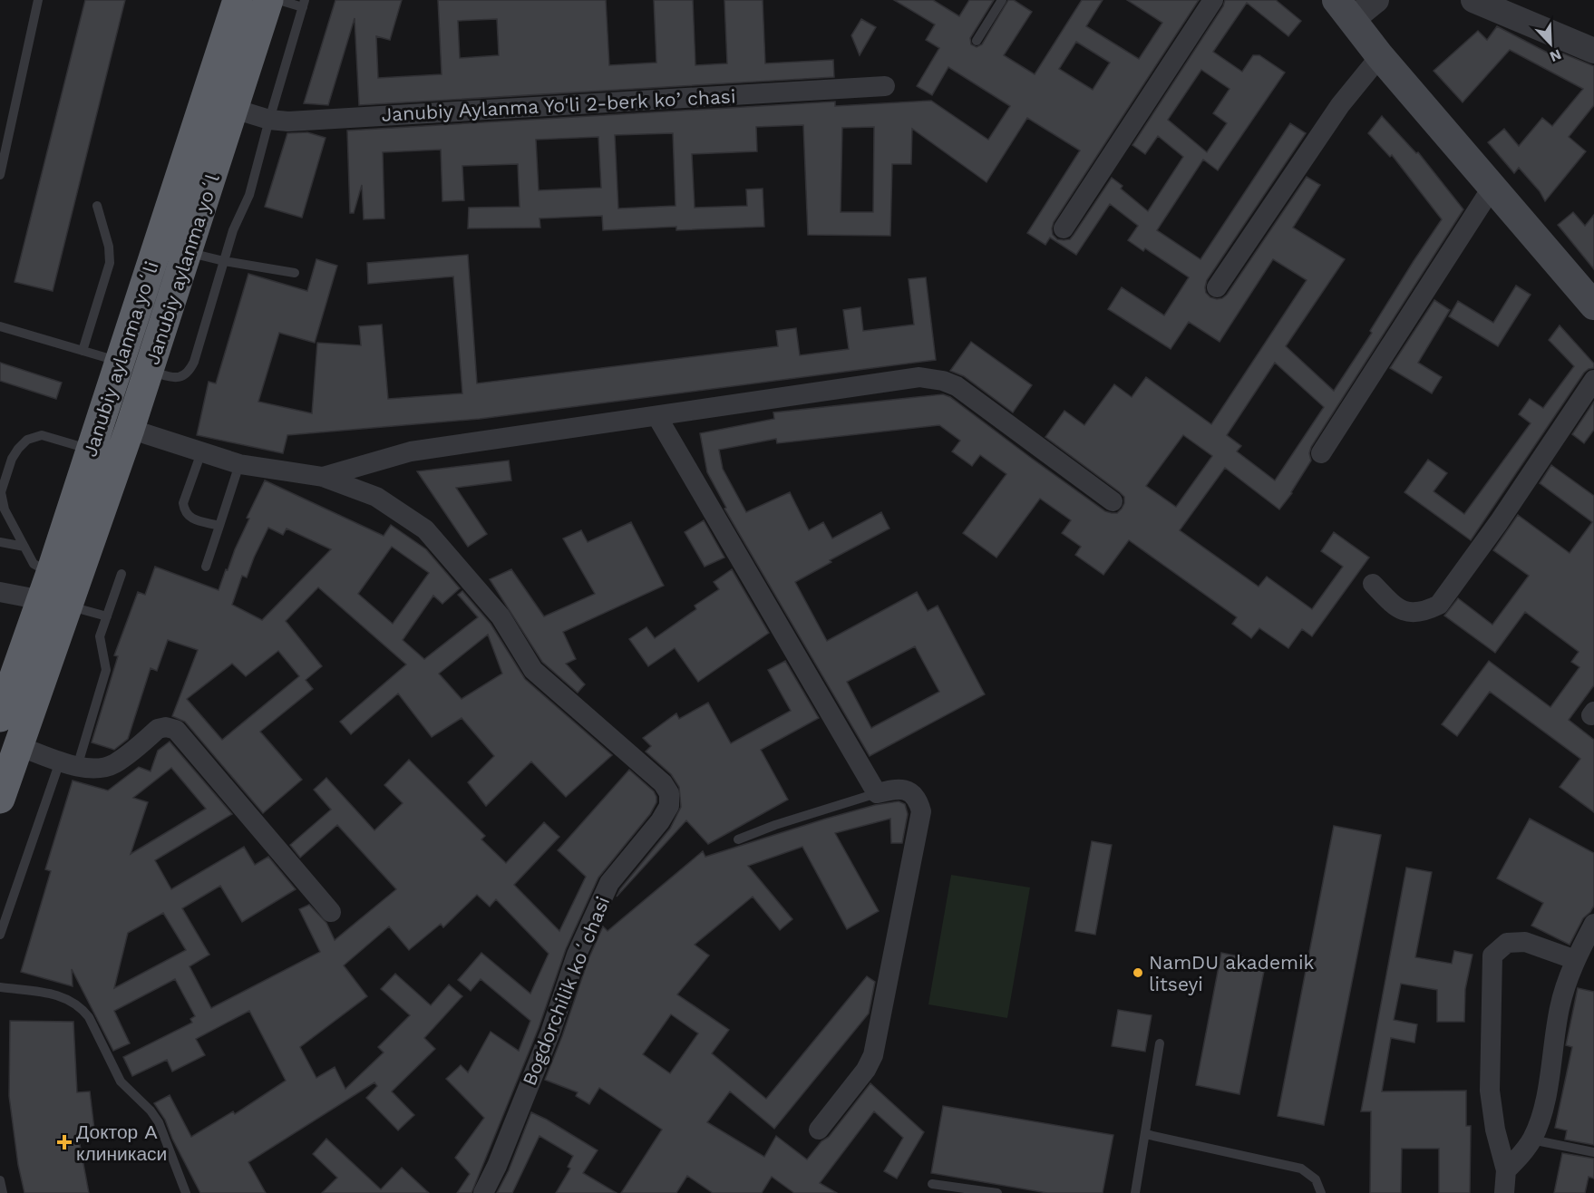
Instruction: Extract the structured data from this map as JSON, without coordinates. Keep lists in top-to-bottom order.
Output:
{
  "streets": {
    "highway": ["Janubiy aylanma yoʻl", "Janubiy aylanma yoʻli"],
    "street": ["Janubiy Аylanma Yo'li 2-berk koʼchasi", "Bogdorchilik koʻchasi"]
  },
  "crossings": [
    ["Janubiy Аylanma Yo'li 2-berk koʼchasi", "Janubiy aylanma yoʻl"],
    ["Janubiy aylanma yoʻl", "Janubiy aylanma yoʻli"],
    ["Janubiy aylanma yoʻl", "Bogdorchilik koʻchasi"],
    ["Janubiy aylanma yoʻli", "Bogdorchilik koʻchasi"]
  ],
  "places": {
    "other": ["NamDU akademik litseyi"],
    "health": ["Доктор А клиникаси"]
  },
  "north": "bottom right"
}
